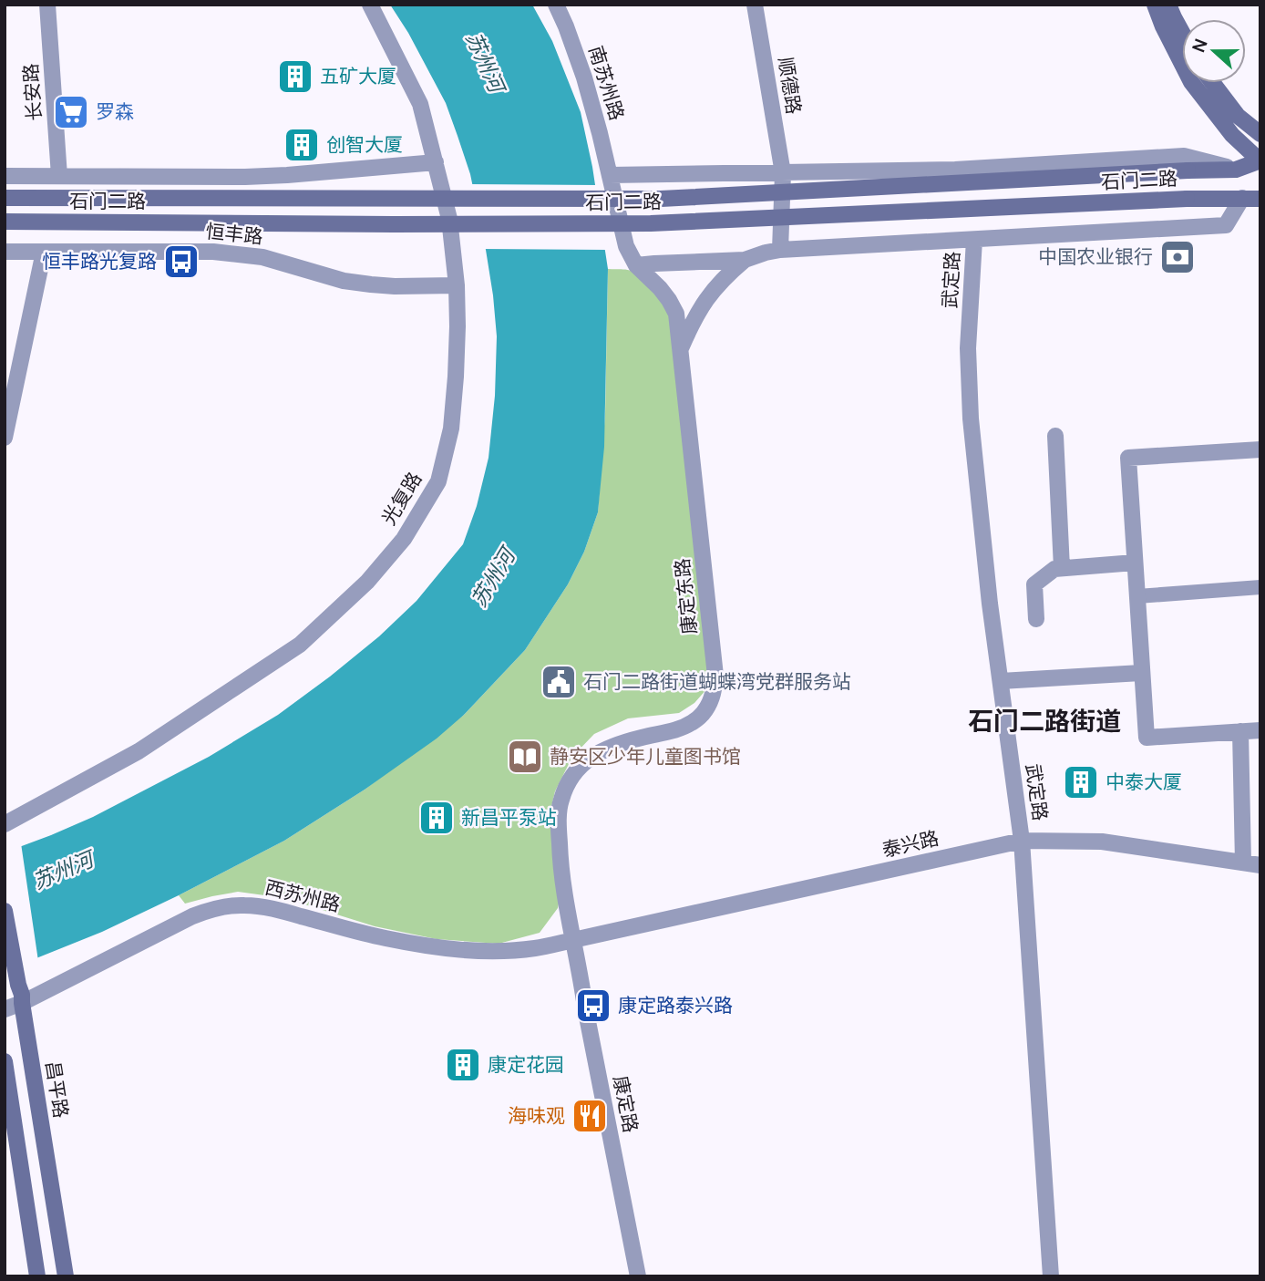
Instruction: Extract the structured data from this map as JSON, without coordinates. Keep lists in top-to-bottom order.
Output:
{
  "streets": {
    "main road": ["石门二路", "昌平路"],
    "street": [
      "南苏州路",
      "顺德路",
      "长安路",
      "恒丰路",
      "武定路",
      "光复路",
      "康定东路",
      "泰兴路",
      "西苏州路",
      "康定路"
    ]
  },
  "crossings": [
    ["南苏州路", "石门二路"],
    ["南苏州路", "康定东路"],
    ["顺德路", "石门二路"],
    ["石门二路", "康定东路"],
    ["恒丰路", "光复路"],
    ["武定路", "泰兴路"],
    ["康定东路", "泰兴路"],
    ["康定东路", "西苏州路"],
    ["康定东路", "康定路"],
    ["泰兴路", "西苏州路"],
    ["泰兴路", "康定路"],
    ["西苏州路", "昌平路"],
    ["西苏州路", "康定路"]
  ],
  "districts": ["石门二路街道"],
  "water": ["苏州河"],
  "places": {
    "building": [
      "五矿大厦",
      "创智大厦",
      "中泰大厦",
      "新昌平泵站",
      "康定花园"
    ],
    "supermarket": ["罗森"],
    "bank": ["中国农业银行"],
    "bus stop": ["恒丰路光复路", "康定路泰兴路"],
    "public building": ["石门二路街道蝴蝶湾党群服务站"],
    "library": ["静安区少年儿童图书馆"],
    "restaurant": ["海味观"]
  },
  "north": "left"
}
